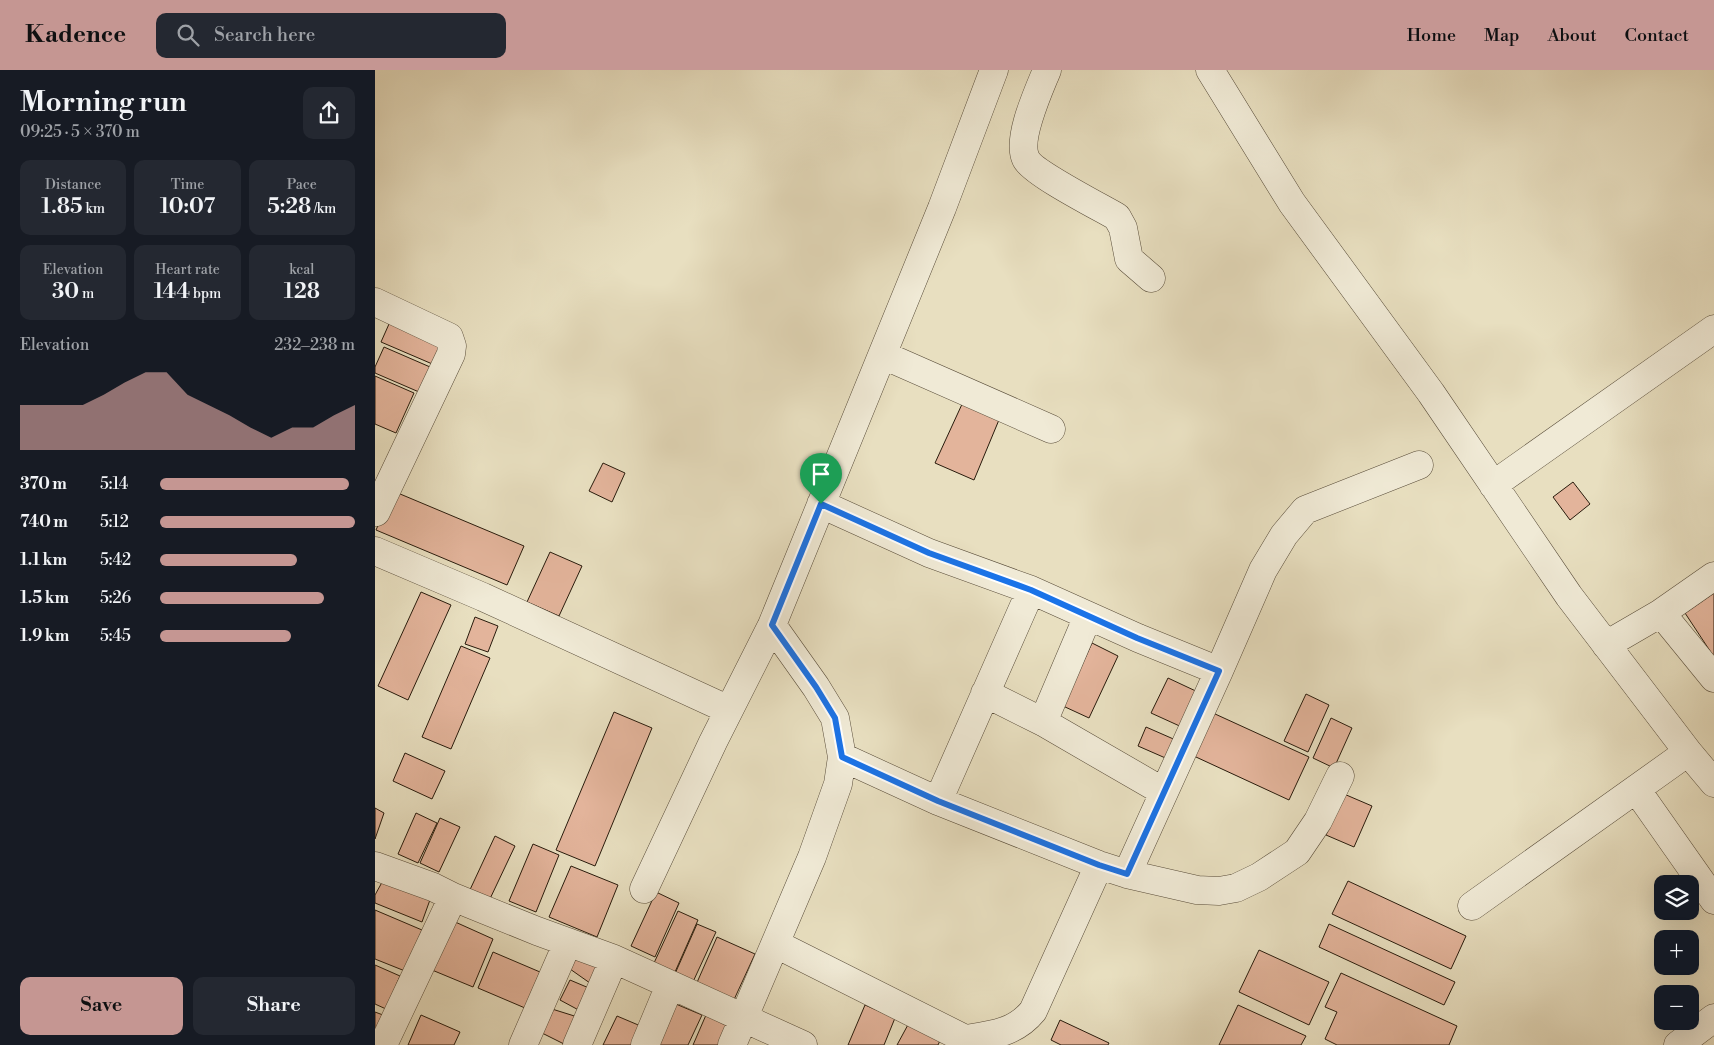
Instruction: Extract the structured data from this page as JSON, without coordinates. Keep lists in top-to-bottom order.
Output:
{
  "page": {
    "header": "Kadence",
    "search": "Search here",
    "nav": [
      "Home",
      "Map",
      "About",
      "Contact"
    ],
    "heading": ["Morning run", "09:25 · 5 × 370 m"],
    "stats": [
      ["Distance", "1.85 km"],
      ["Time", "10:07"],
      ["Pace", "5:28 /km"],
      ["Elevation", "30 m"],
      ["Heart rate", "144 bpm"],
      ["kcal", "128"]
    ],
    "chart": ["Elevation", "232–238 m"],
    "list": [
      {
        "name": "370 m",
        "note": "5:14"
      },
      {
        "name": "740 m",
        "note": "5:12"
      },
      {
        "name": "1.1 km",
        "note": "5:42"
      },
      {
        "name": "1.5 km",
        "note": "5:26"
      },
      {
        "name": "1.9 km",
        "note": "5:45"
      }
    ],
    "map_buttons": ["+", "−"],
    "buttons": ["Save", "Share"]
  }
}
